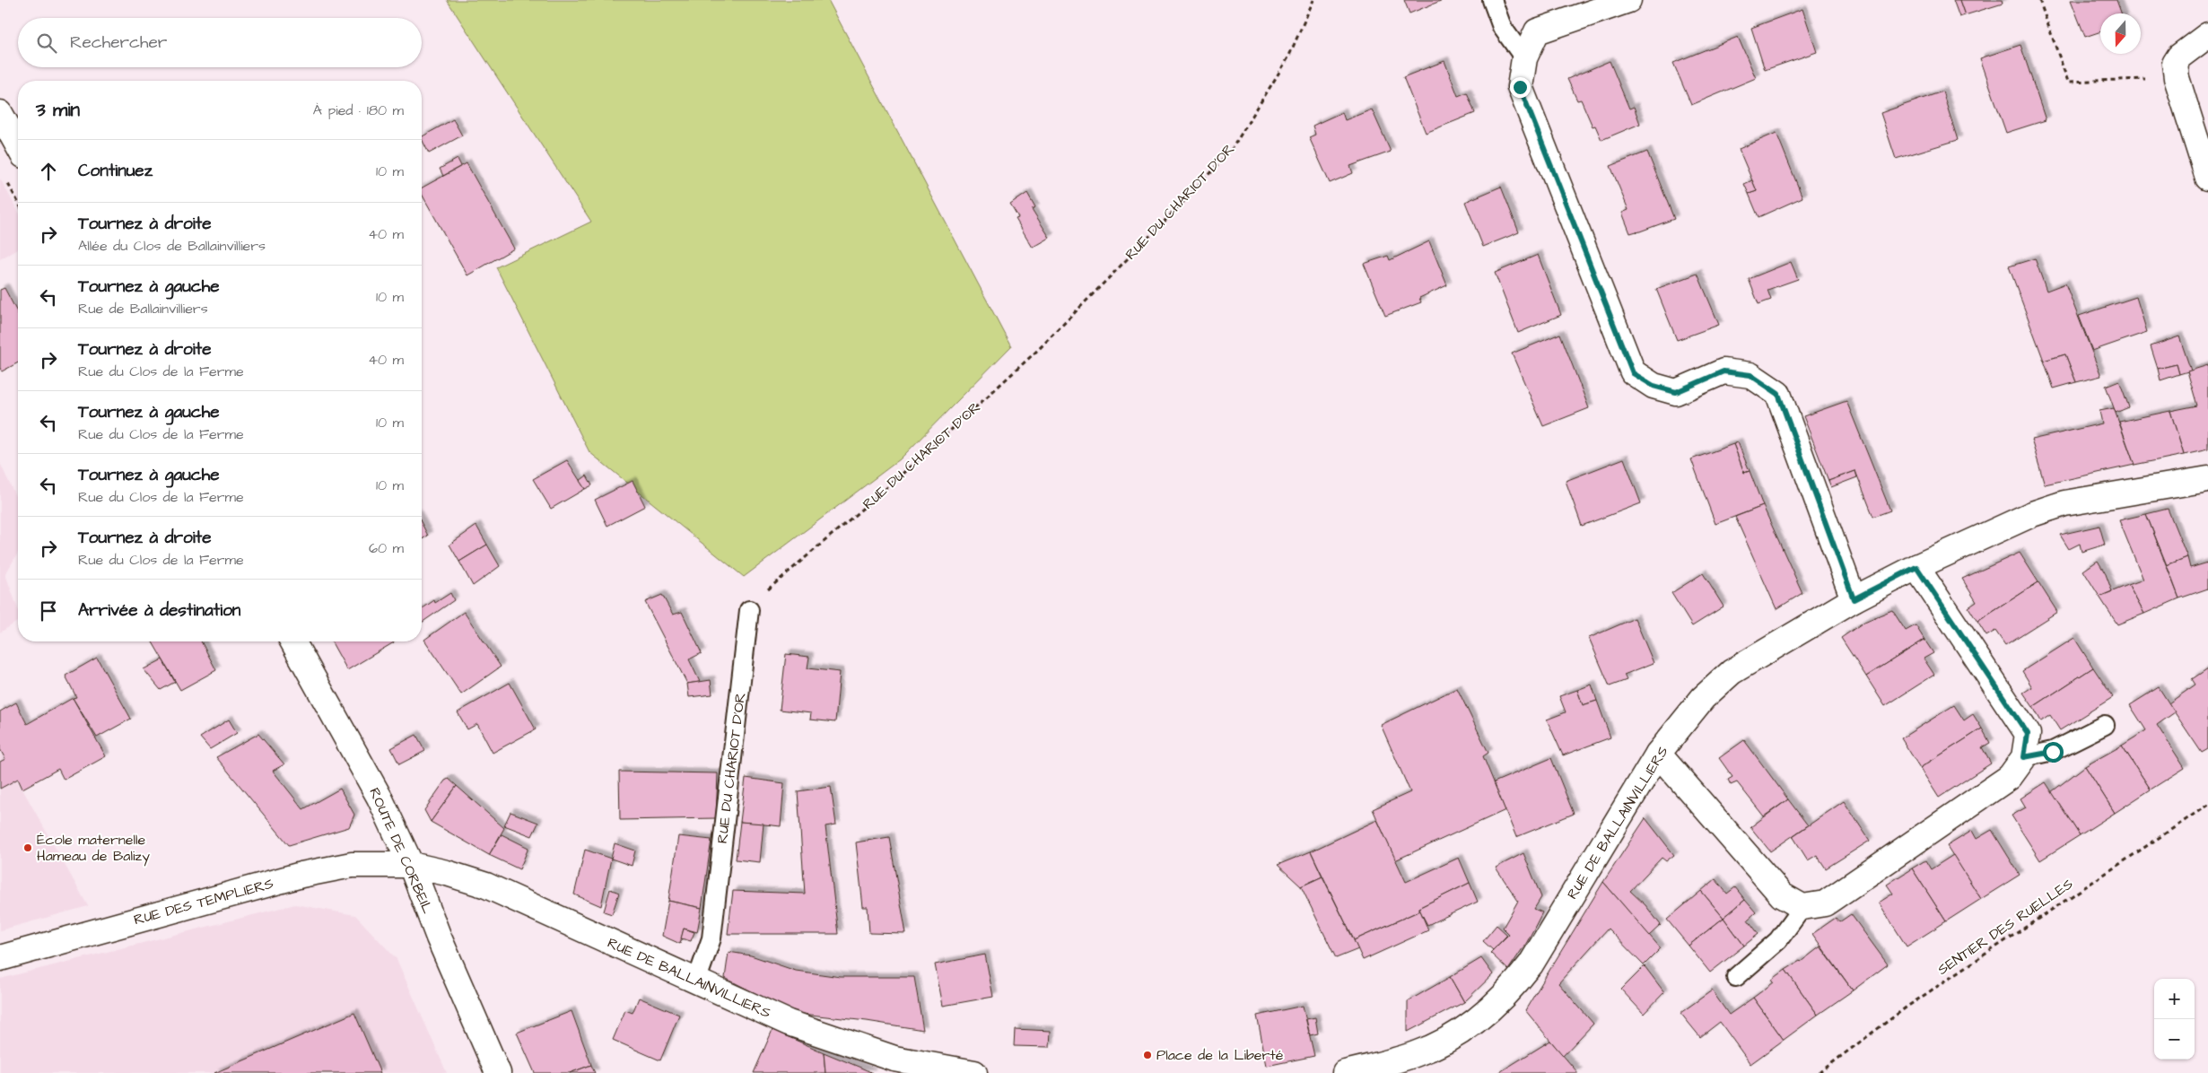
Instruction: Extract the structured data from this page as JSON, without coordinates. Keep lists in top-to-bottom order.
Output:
{
  "streets": {
    "street": ["RUE DE BALLAINVILLIERS", "ROUTE DE CORBEIL", "RUE DES TEMPLIERS"],
    "lane": ["RUE DU CHARIOT D'OR"],
    "path": ["SENTIER DES RUELLES"]
  },
  "crossings": [
    ["RUE DU CHARIOT D'OR", "RUE DE BALLAINVILLIERS"],
    ["RUE DE BALLAINVILLIERS", "ROUTE DE CORBEIL"],
    ["RUE DE BALLAINVILLIERS", "RUE DES TEMPLIERS"],
    ["ROUTE DE CORBEIL", "RUE DES TEMPLIERS"]
  ],
  "places": ["École maternelle Hameau de Balizy", "Place de la Liberté"],
  "north": "bottom",
  "page": {
    "search": "Rechercher",
    "heading": ["3 min", "À pied · 180 m"],
    "list": [
      ["Continuez", "10 m"],
      ["Tournez à droite", "Allée du Clos de Ballainvilliers", "40 m"],
      ["Tournez à gauche", "Rue de Ballainvilliers", "10 m"],
      ["Tournez à droite", "Rue du Clos de la Ferme", "40 m"],
      ["Tournez à gauche", "Rue du Clos de la Ferme", "10 m"],
      ["Tournez à gauche", "Rue du Clos de la Ferme", "10 m"],
      ["Tournez à droite", "Rue du Clos de la Ferme", "60 m"],
      "Arrivée à destination"
    ],
    "map_buttons": ["+", "−"]
  }
}
